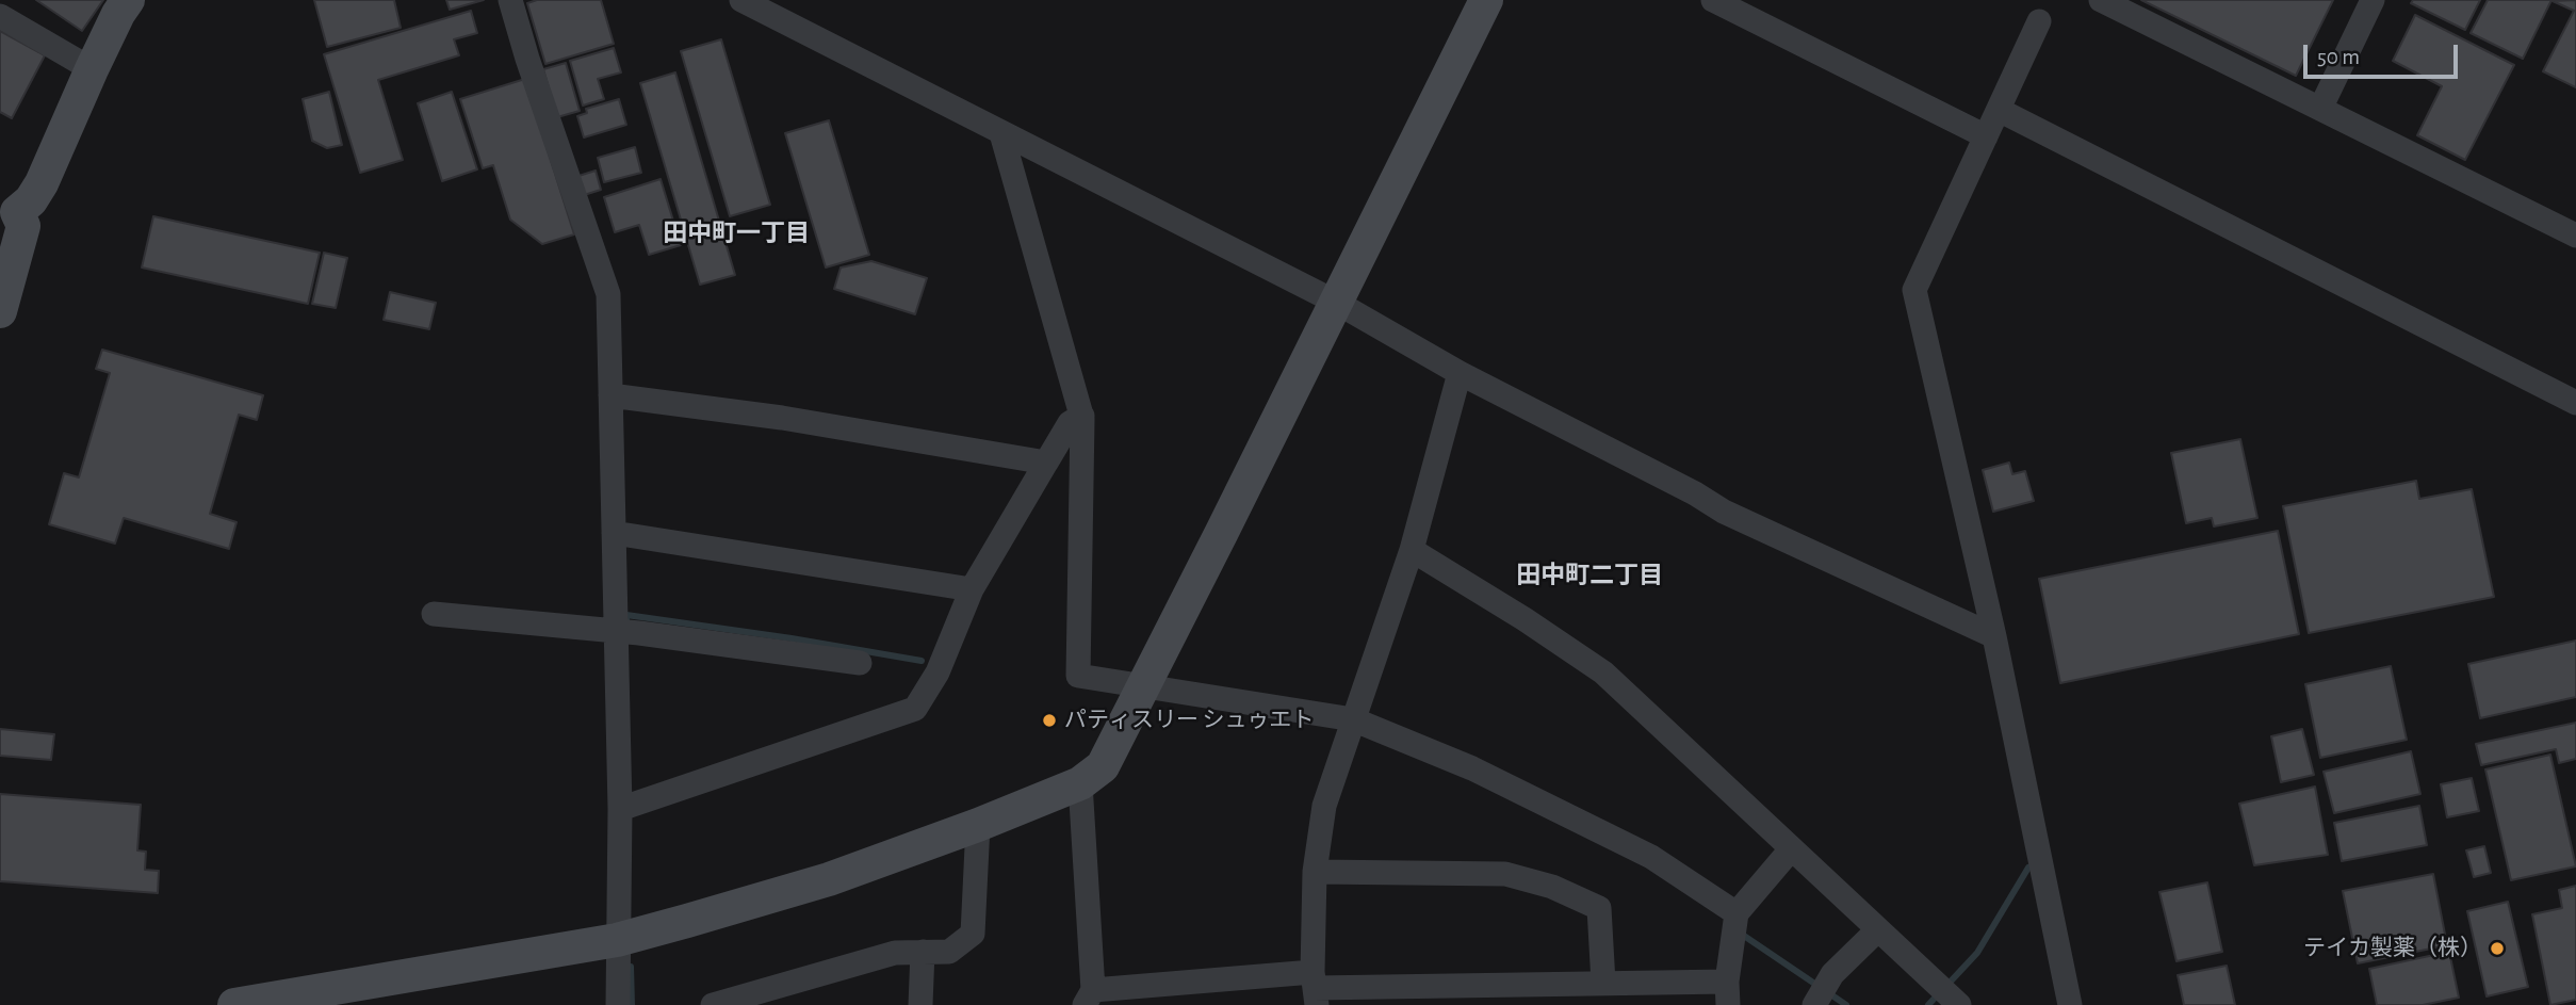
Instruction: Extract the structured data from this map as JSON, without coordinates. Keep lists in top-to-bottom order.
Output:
{
  "districts": ["田中町一丁目", "田中町二丁目"],
  "places": ["パティスリー シュゥエト", "テイカ製薬（株）"],
  "scale_bar": "50 m"
}
